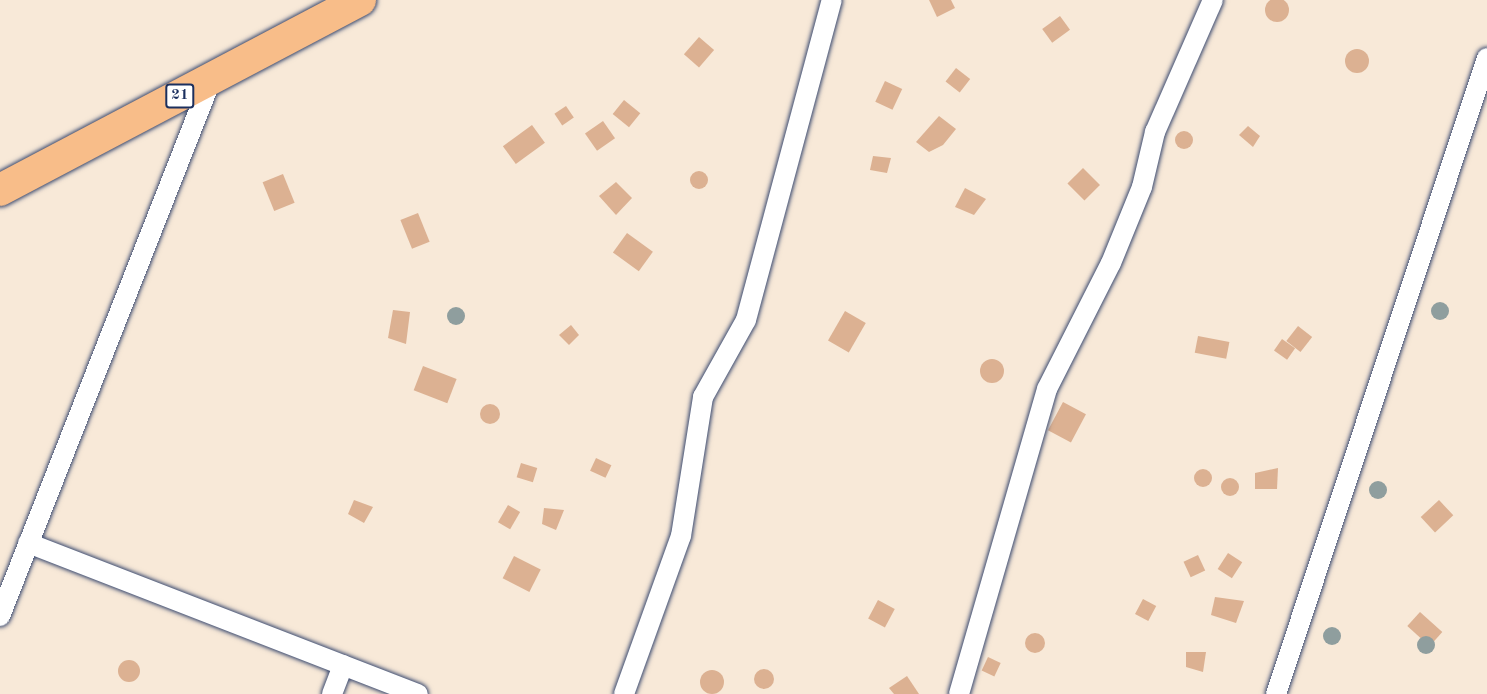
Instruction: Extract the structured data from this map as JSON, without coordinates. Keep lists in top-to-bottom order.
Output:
{
  "streets": {
    "main road": ["21"]
  }
}
